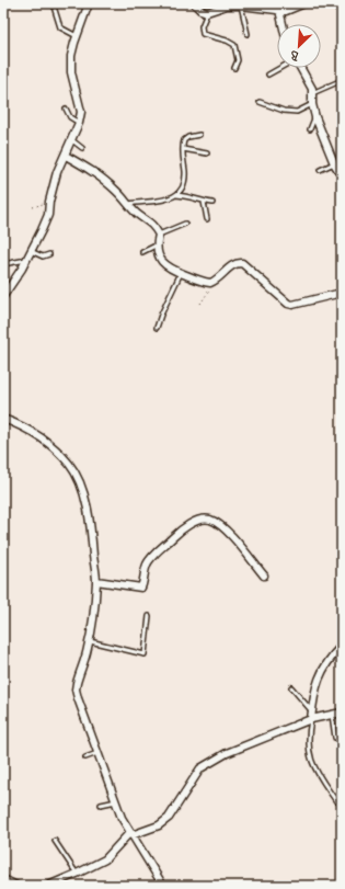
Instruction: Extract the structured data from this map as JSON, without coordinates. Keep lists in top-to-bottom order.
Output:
{
  "north": "bottom left"
}
